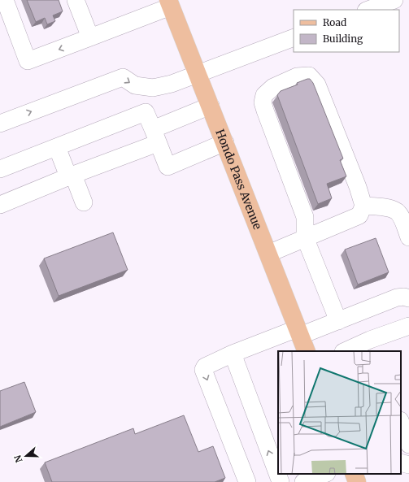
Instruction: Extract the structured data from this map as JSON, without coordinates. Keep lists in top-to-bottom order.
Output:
{
  "streets": {
    "main road": ["Hondo Pass Avenue"]
  },
  "legend": ["Road", "Building"],
  "north": "left"
}
